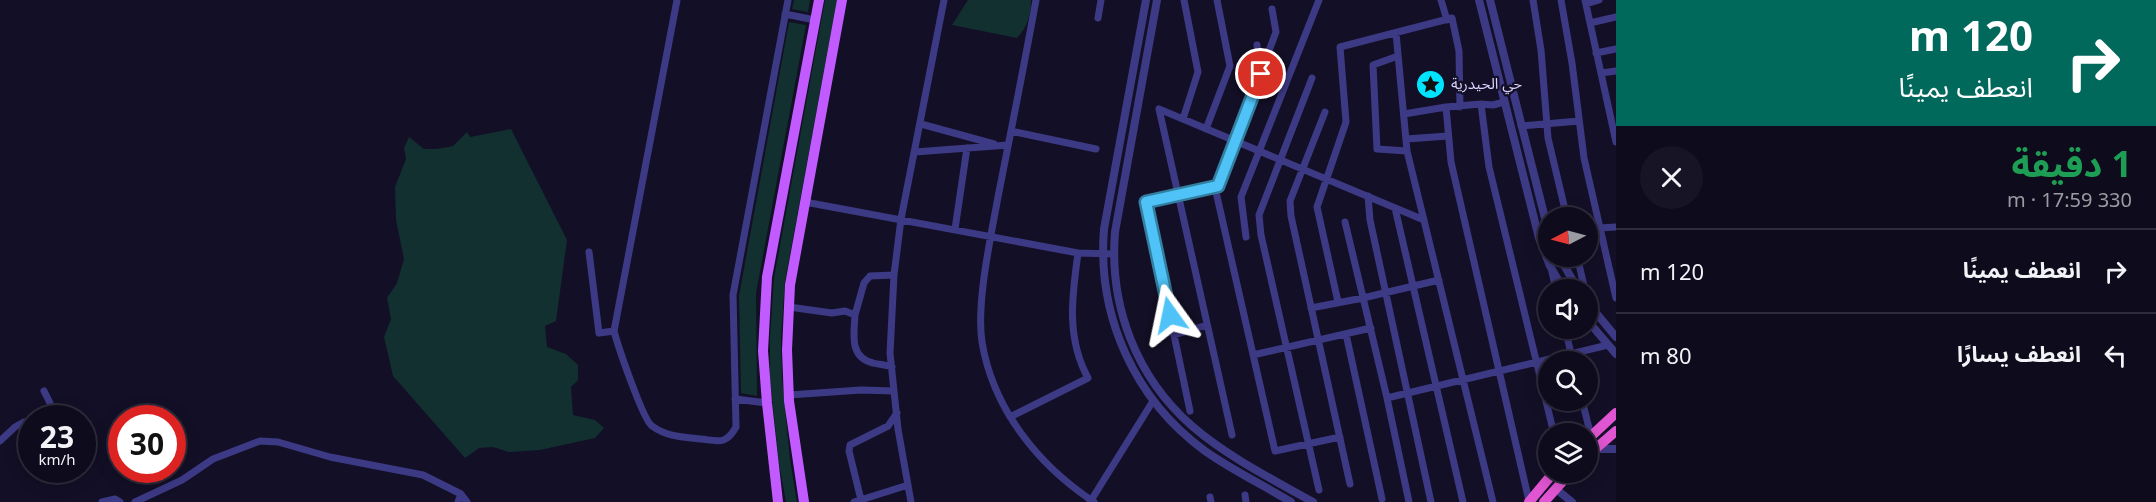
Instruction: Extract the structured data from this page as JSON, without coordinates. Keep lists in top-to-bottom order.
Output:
{
  "places": {
    "place": ["حي الحيدرية"]
  },
  "north": "left",
  "page": {
    "turn": ["120 m", "انعطف يمينًا"],
    "heading": ["1 دقيقة", "330 m · 17:59"],
    "list": [
      {
        "name": "انعطف يمينًا",
        "value": "120 m"
      },
      {
        "name": "انعطف يسارًا",
        "value": "80 m"
      }
    ],
    "speed": "23 km/h",
    "limit": "30"
  }
}
